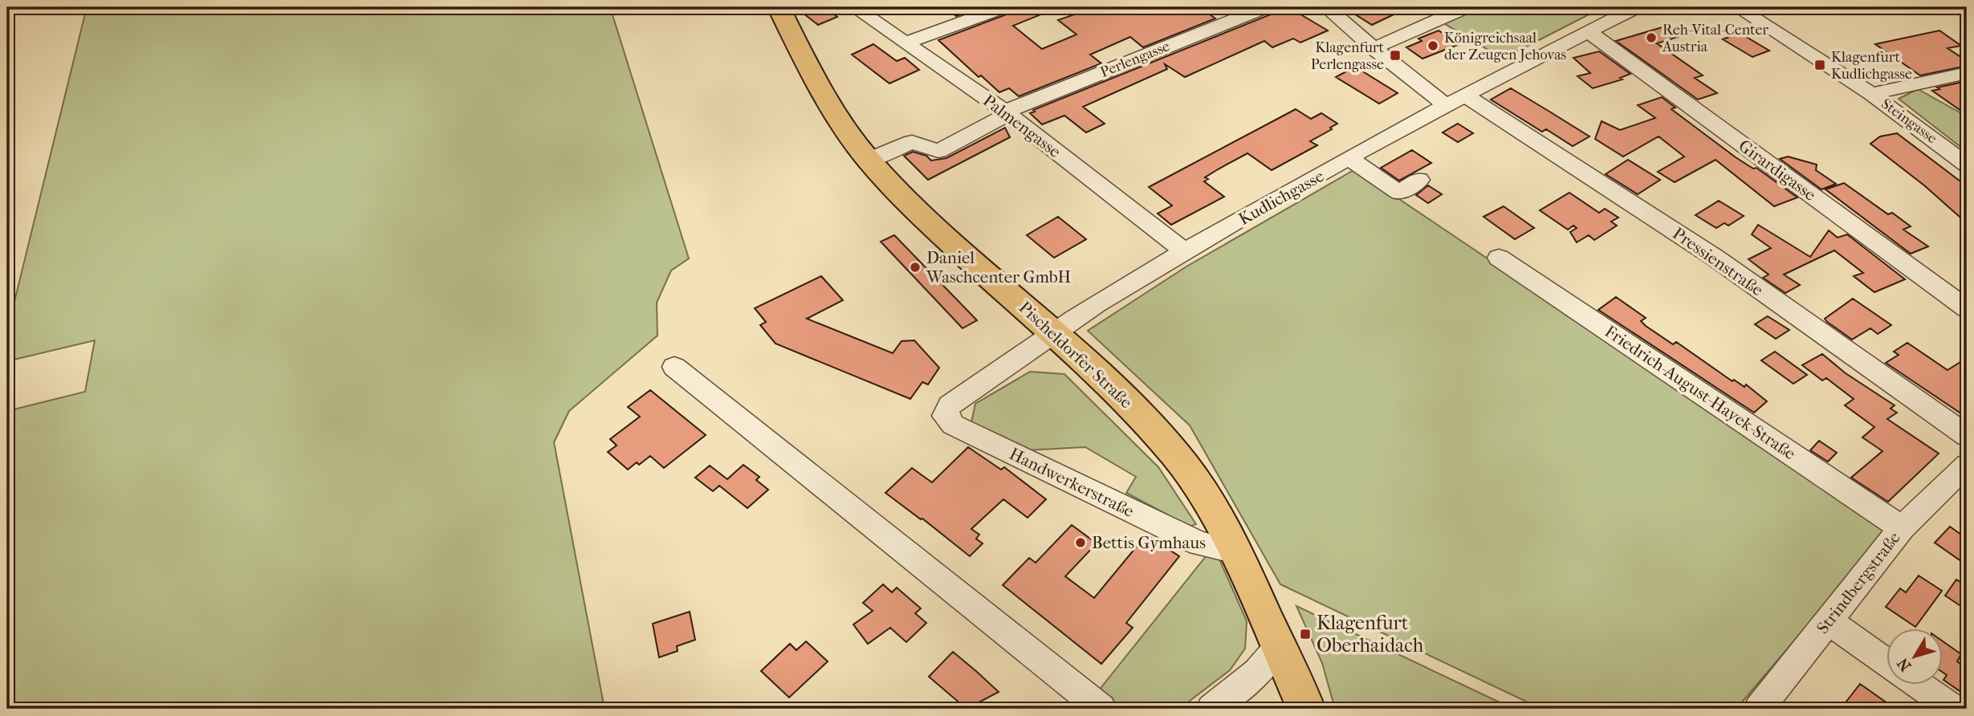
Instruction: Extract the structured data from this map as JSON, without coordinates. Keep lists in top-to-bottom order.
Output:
{
  "streets": {
    "main road": ["Pischeldorfer Straße"],
    "street": [
      "Perlengasse",
      "Steingasse",
      "Palmengasse",
      "Girardigasse",
      "Kudlichgasse",
      "Pressienstraße",
      "Friedrich-August-Hayek-Straße",
      "Handwerkerstraße",
      "Strindbergstraße"
    ]
  },
  "crossings": [
    ["Perlengasse", "Palmengasse"],
    ["Perlengasse", "Pischeldorfer Straße"],
    ["Palmengasse", "Kudlichgasse"],
    ["Girardigasse", "Kudlichgasse"],
    ["Kudlichgasse", "Pressienstraße"],
    ["Kudlichgasse", "Pischeldorfer Straße"],
    ["Kudlichgasse", "Handwerkerstraße"],
    ["Pischeldorfer Straße", "Handwerkerstraße"],
    ["Friedrich-August-Hayek-Straße", "Strindbergstraße"]
  ],
  "places": {
    "other": [
      "Reh-Vital-Center Austria",
      "Königreichsaal der Zeugen Jehovas",
      "Daniel Waschcenter GmbH",
      "Bettis Gymhaus"
    ],
    "transit": ["Klagenfurt Perlengasse", "Klagenfurt Kudlichgasse", "Klagenfurt Oberhaidach"]
  },
  "north": "bottom left"
}
